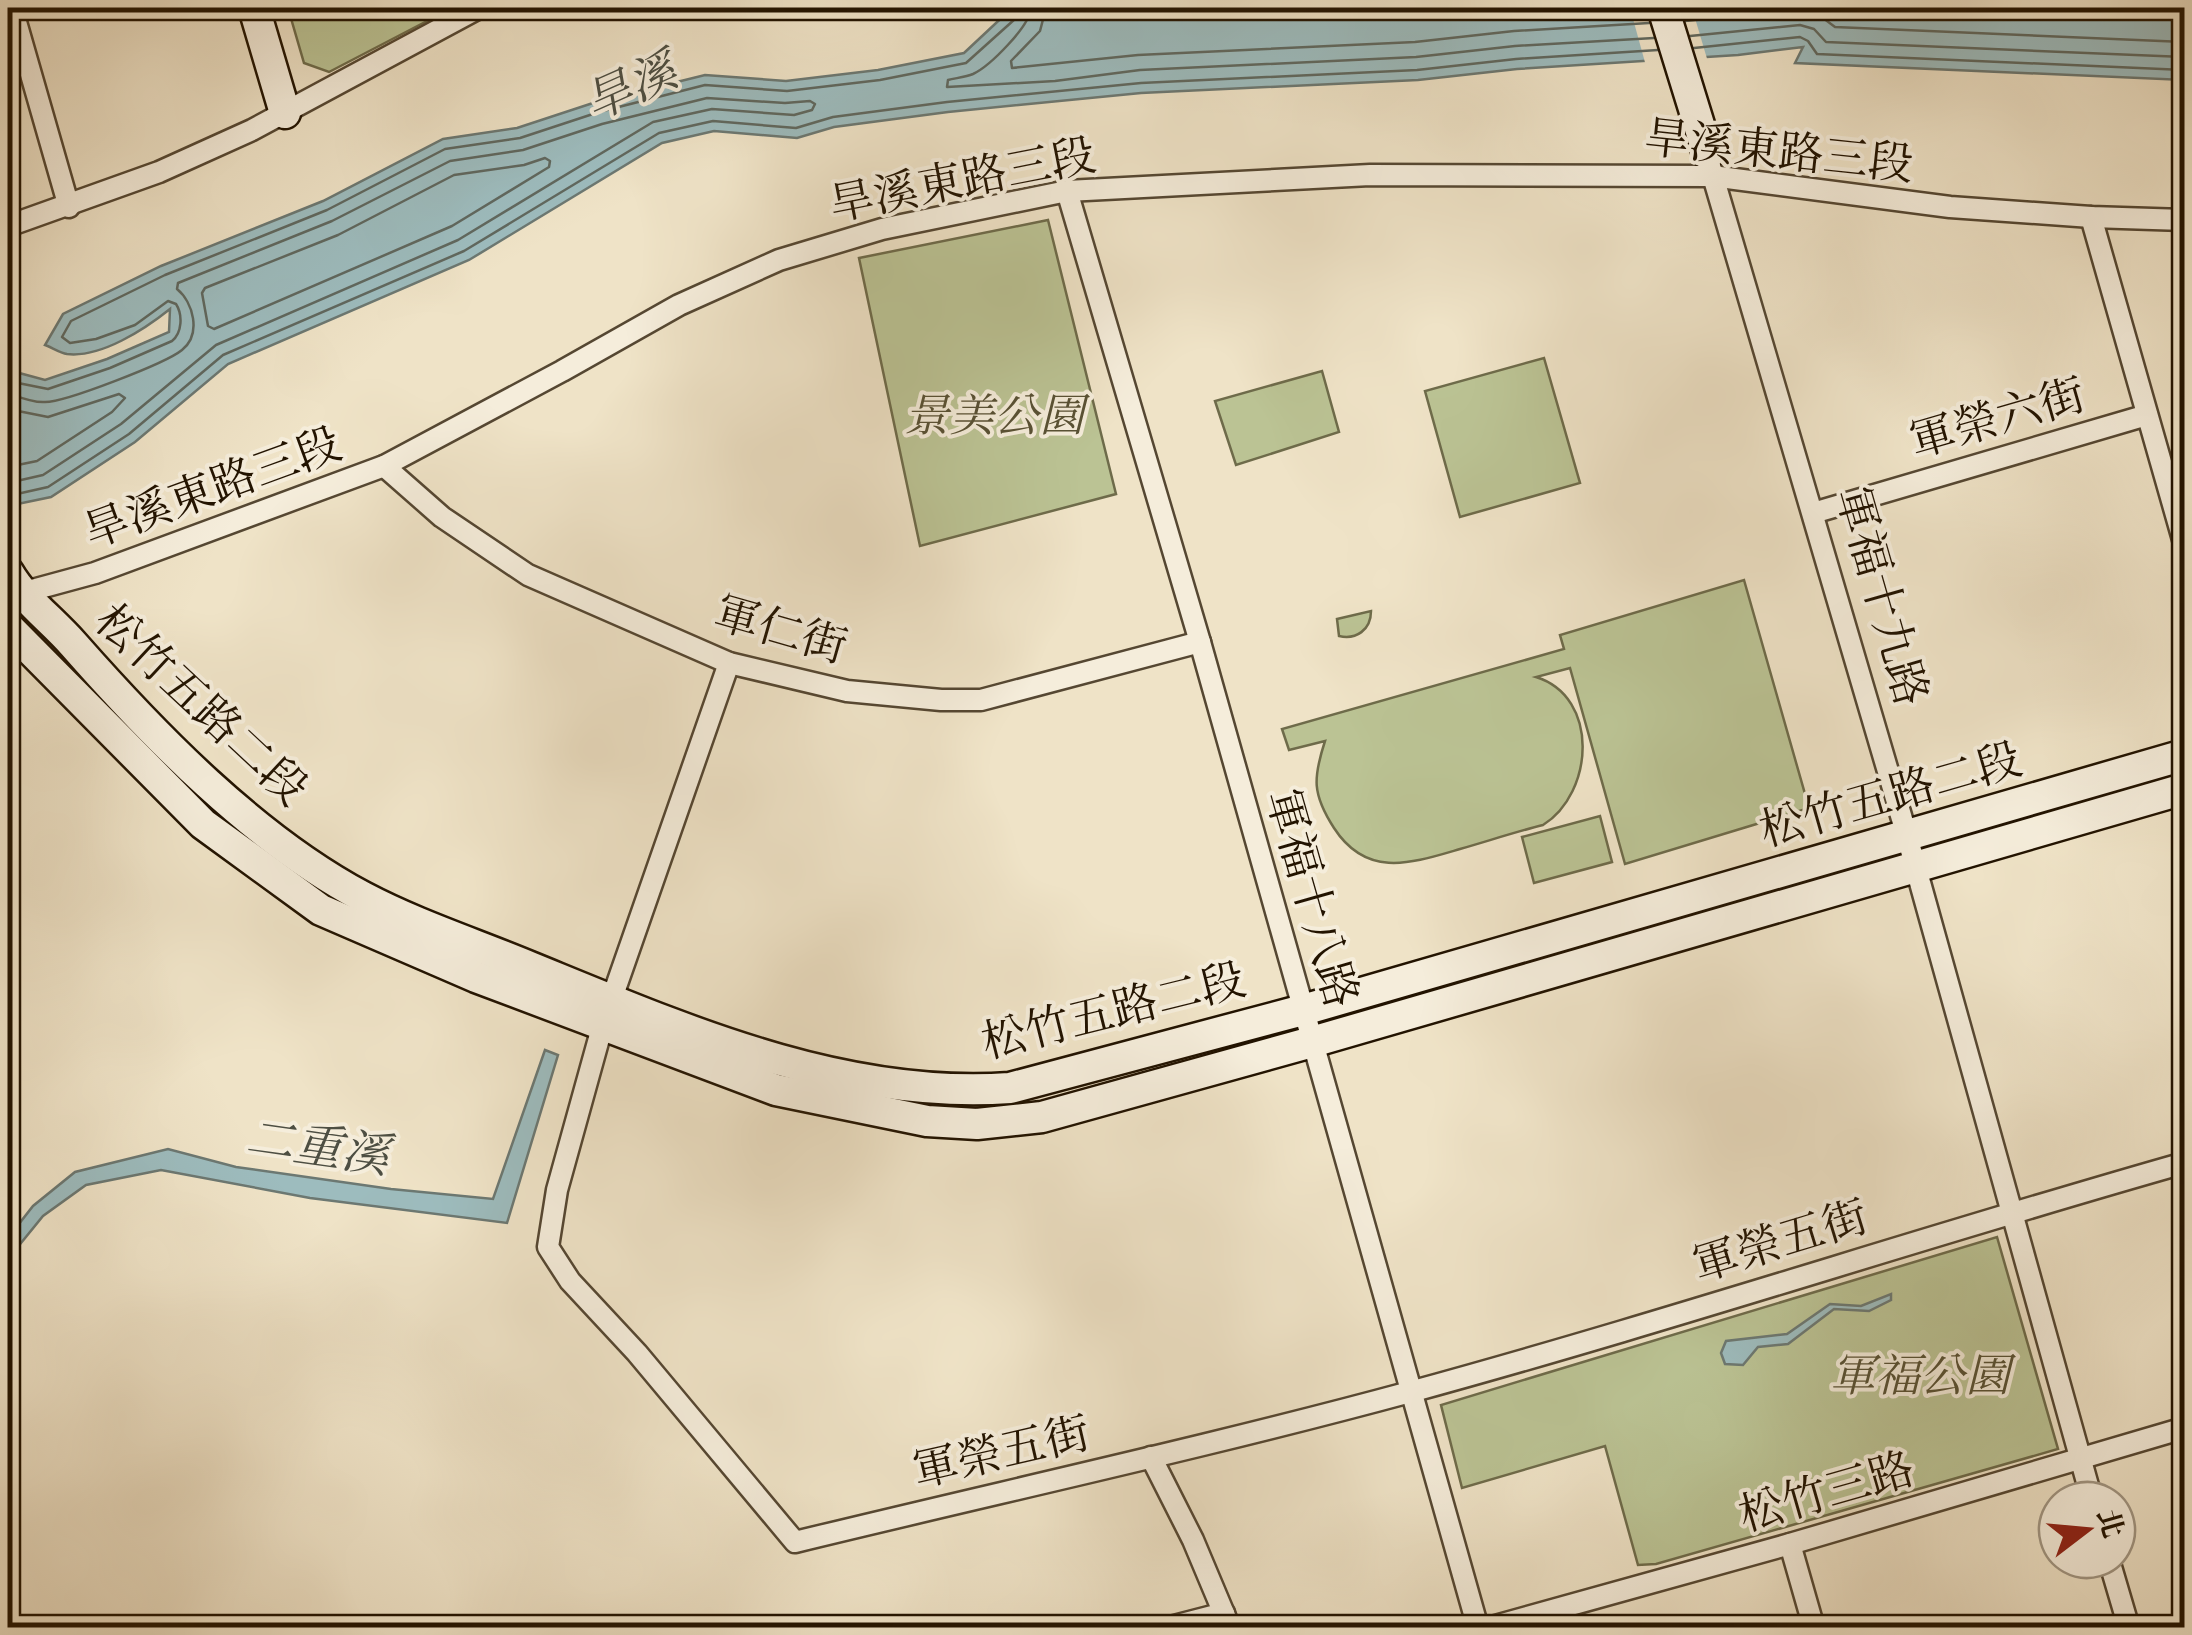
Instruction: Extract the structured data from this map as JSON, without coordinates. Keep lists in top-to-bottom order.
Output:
{
  "streets": {
    "street": [
      "旱溪東路三段",
      "軍榮六街",
      "軍福十九路",
      "軍仁街",
      "松竹五路二段",
      "軍福十八路",
      "軍榮五街",
      "松竹三路"
    ]
  },
  "crossings": [
    ["旱溪東路三段", "軍福十九路"],
    ["旱溪東路三段", "軍仁街"],
    ["旱溪東路三段", "松竹五路二段"],
    ["旱溪東路三段", "軍福十八路"],
    ["軍榮六街", "軍福十九路"],
    ["軍福十九路", "松竹五路二段"],
    ["軍福十九路", "軍榮五街"],
    ["軍福十九路", "松竹三路"],
    ["軍仁街", "軍福十八路"],
    ["軍仁街", "軍榮五街"],
    ["松竹五路二段", "軍福十八路"],
    ["松竹五路二段", "軍榮五街"],
    ["軍福十八路", "軍榮五街"]
  ],
  "water": ["旱溪", "二重溪"],
  "parks": ["景美公園", "軍福公園"],
  "north": "right"
}
